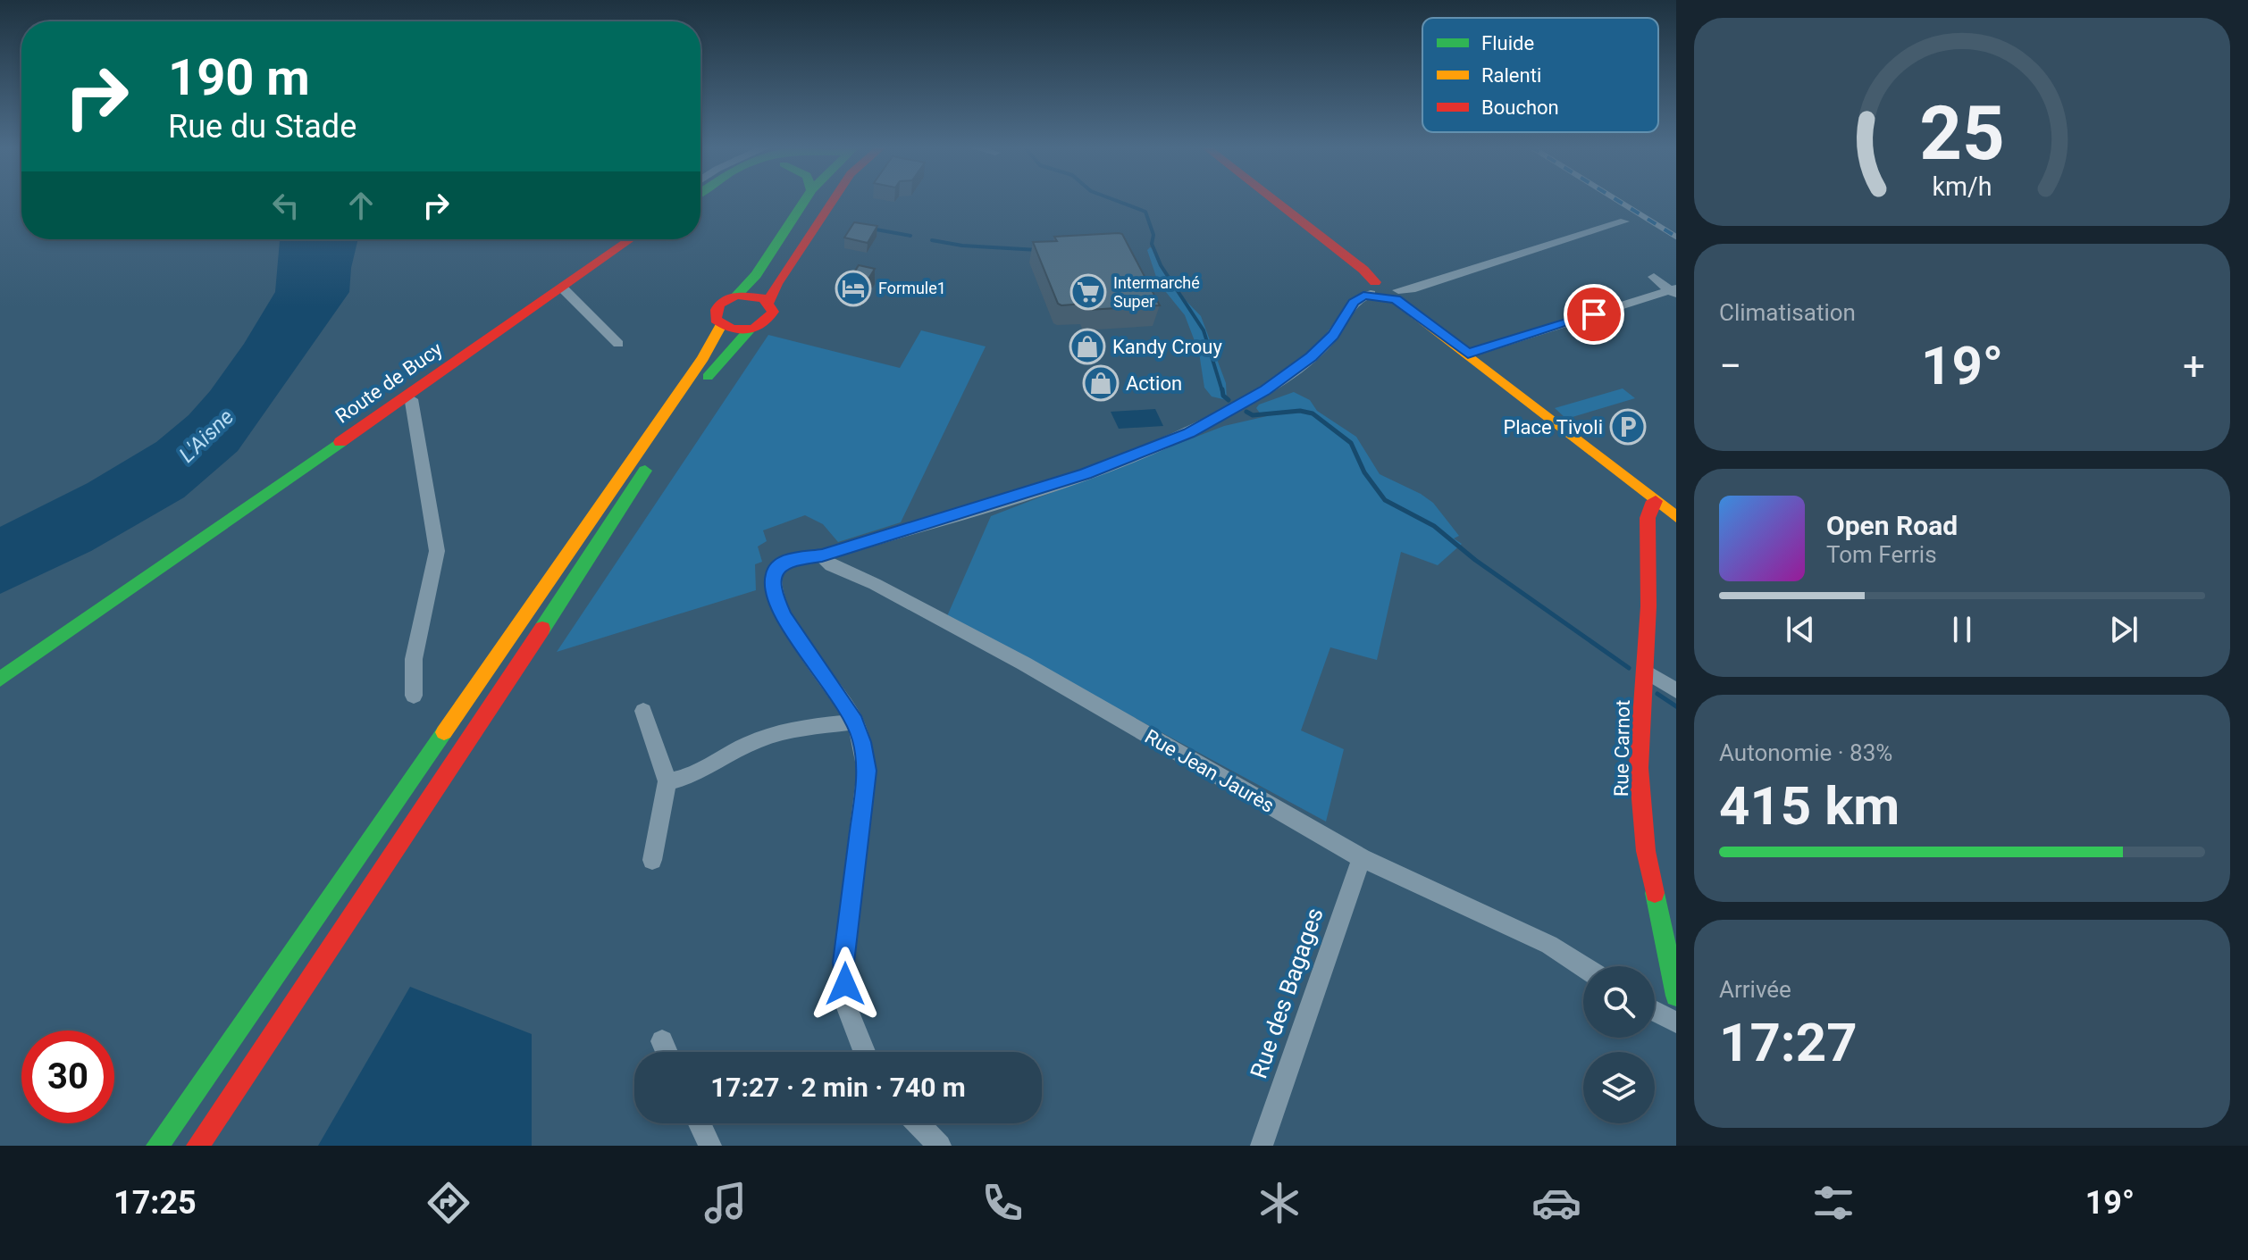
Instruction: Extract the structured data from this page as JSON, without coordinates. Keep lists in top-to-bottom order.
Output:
{
  "streets": {
    "main road": ["Route de Bucy", "Rue Carnot"],
    "street": ["Rue Jean Jaurès", "Rue des Bagages"]
  },
  "crossings": [
    ["Rue Jean Jaurès", "Rue des Bagages"]
  ],
  "water": ["L'Aisne"],
  "places": {
    "hotel": ["Formule1"],
    "supermarket": ["Intermarché Super"],
    "shop": ["Kandy Crouy", "Action"],
    "parking": ["Place Tivoli"]
  },
  "legend": ["Fluide", "Ralenti", "Bouchon"],
  "page": {
    "turn": ["190 m", "Rue du Stade"],
    "tile": [
      "Climatisation",
      ["Autonomie · 83%", "415 km"],
      ["Arrivée", "17:27"]
    ],
    "heat": ["−", "19°", "+"],
    "song": ["Open Road", "Tom Ferris"],
    "limit": "30",
    "trip": "17:27 · 2 min · 740 m",
    "tabs": ["17:25", "19°"],
    "gauge": ["25", "km/h"]
  }
}
